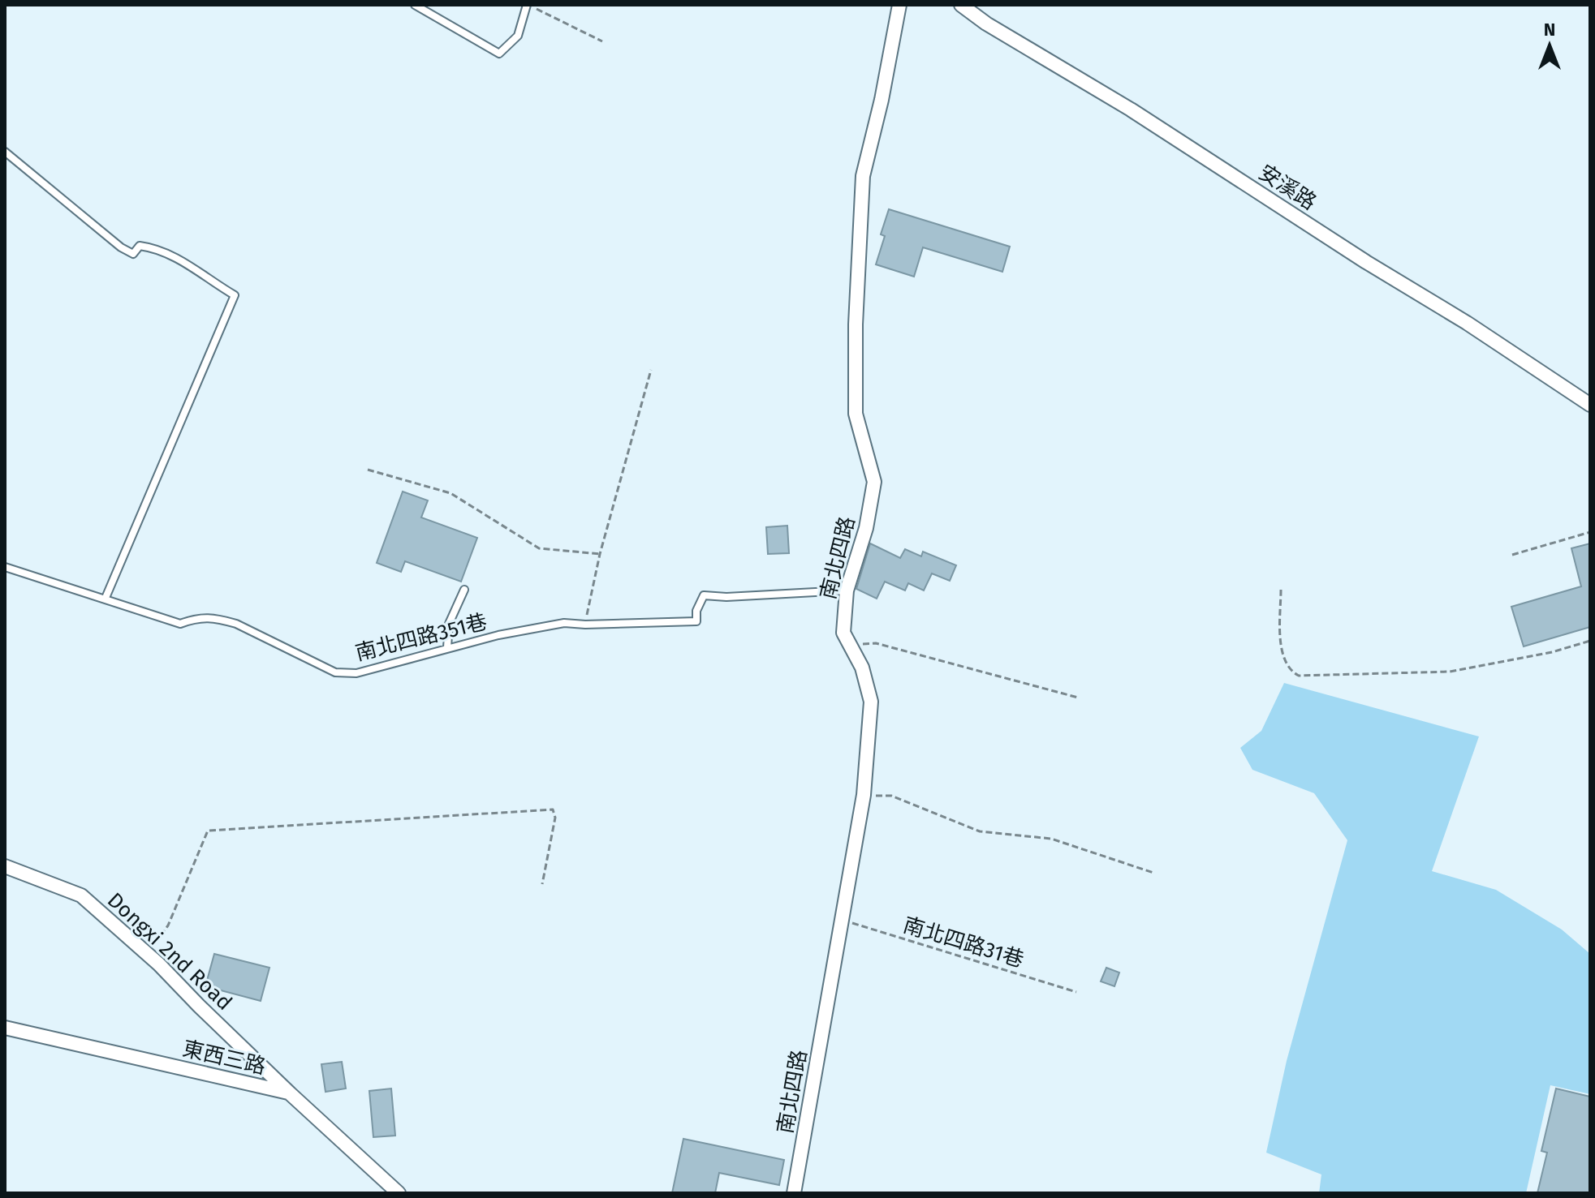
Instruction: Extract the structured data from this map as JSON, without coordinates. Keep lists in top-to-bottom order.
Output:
{
  "streets": {
    "street": [
      "安溪路",
      "南北四路",
      "Dongxi 2nd Road",
      "東西三路"
    ],
    "lane": ["南北四路351巷"],
    "path": ["南北四路31巷"]
  },
  "crossings": [
    ["南北四路", "南北四路351巷"],
    ["南北四路", "南北四路31巷"],
    ["Dongxi 2nd Road", "東西三路"]
  ],
  "north": "top"
}
